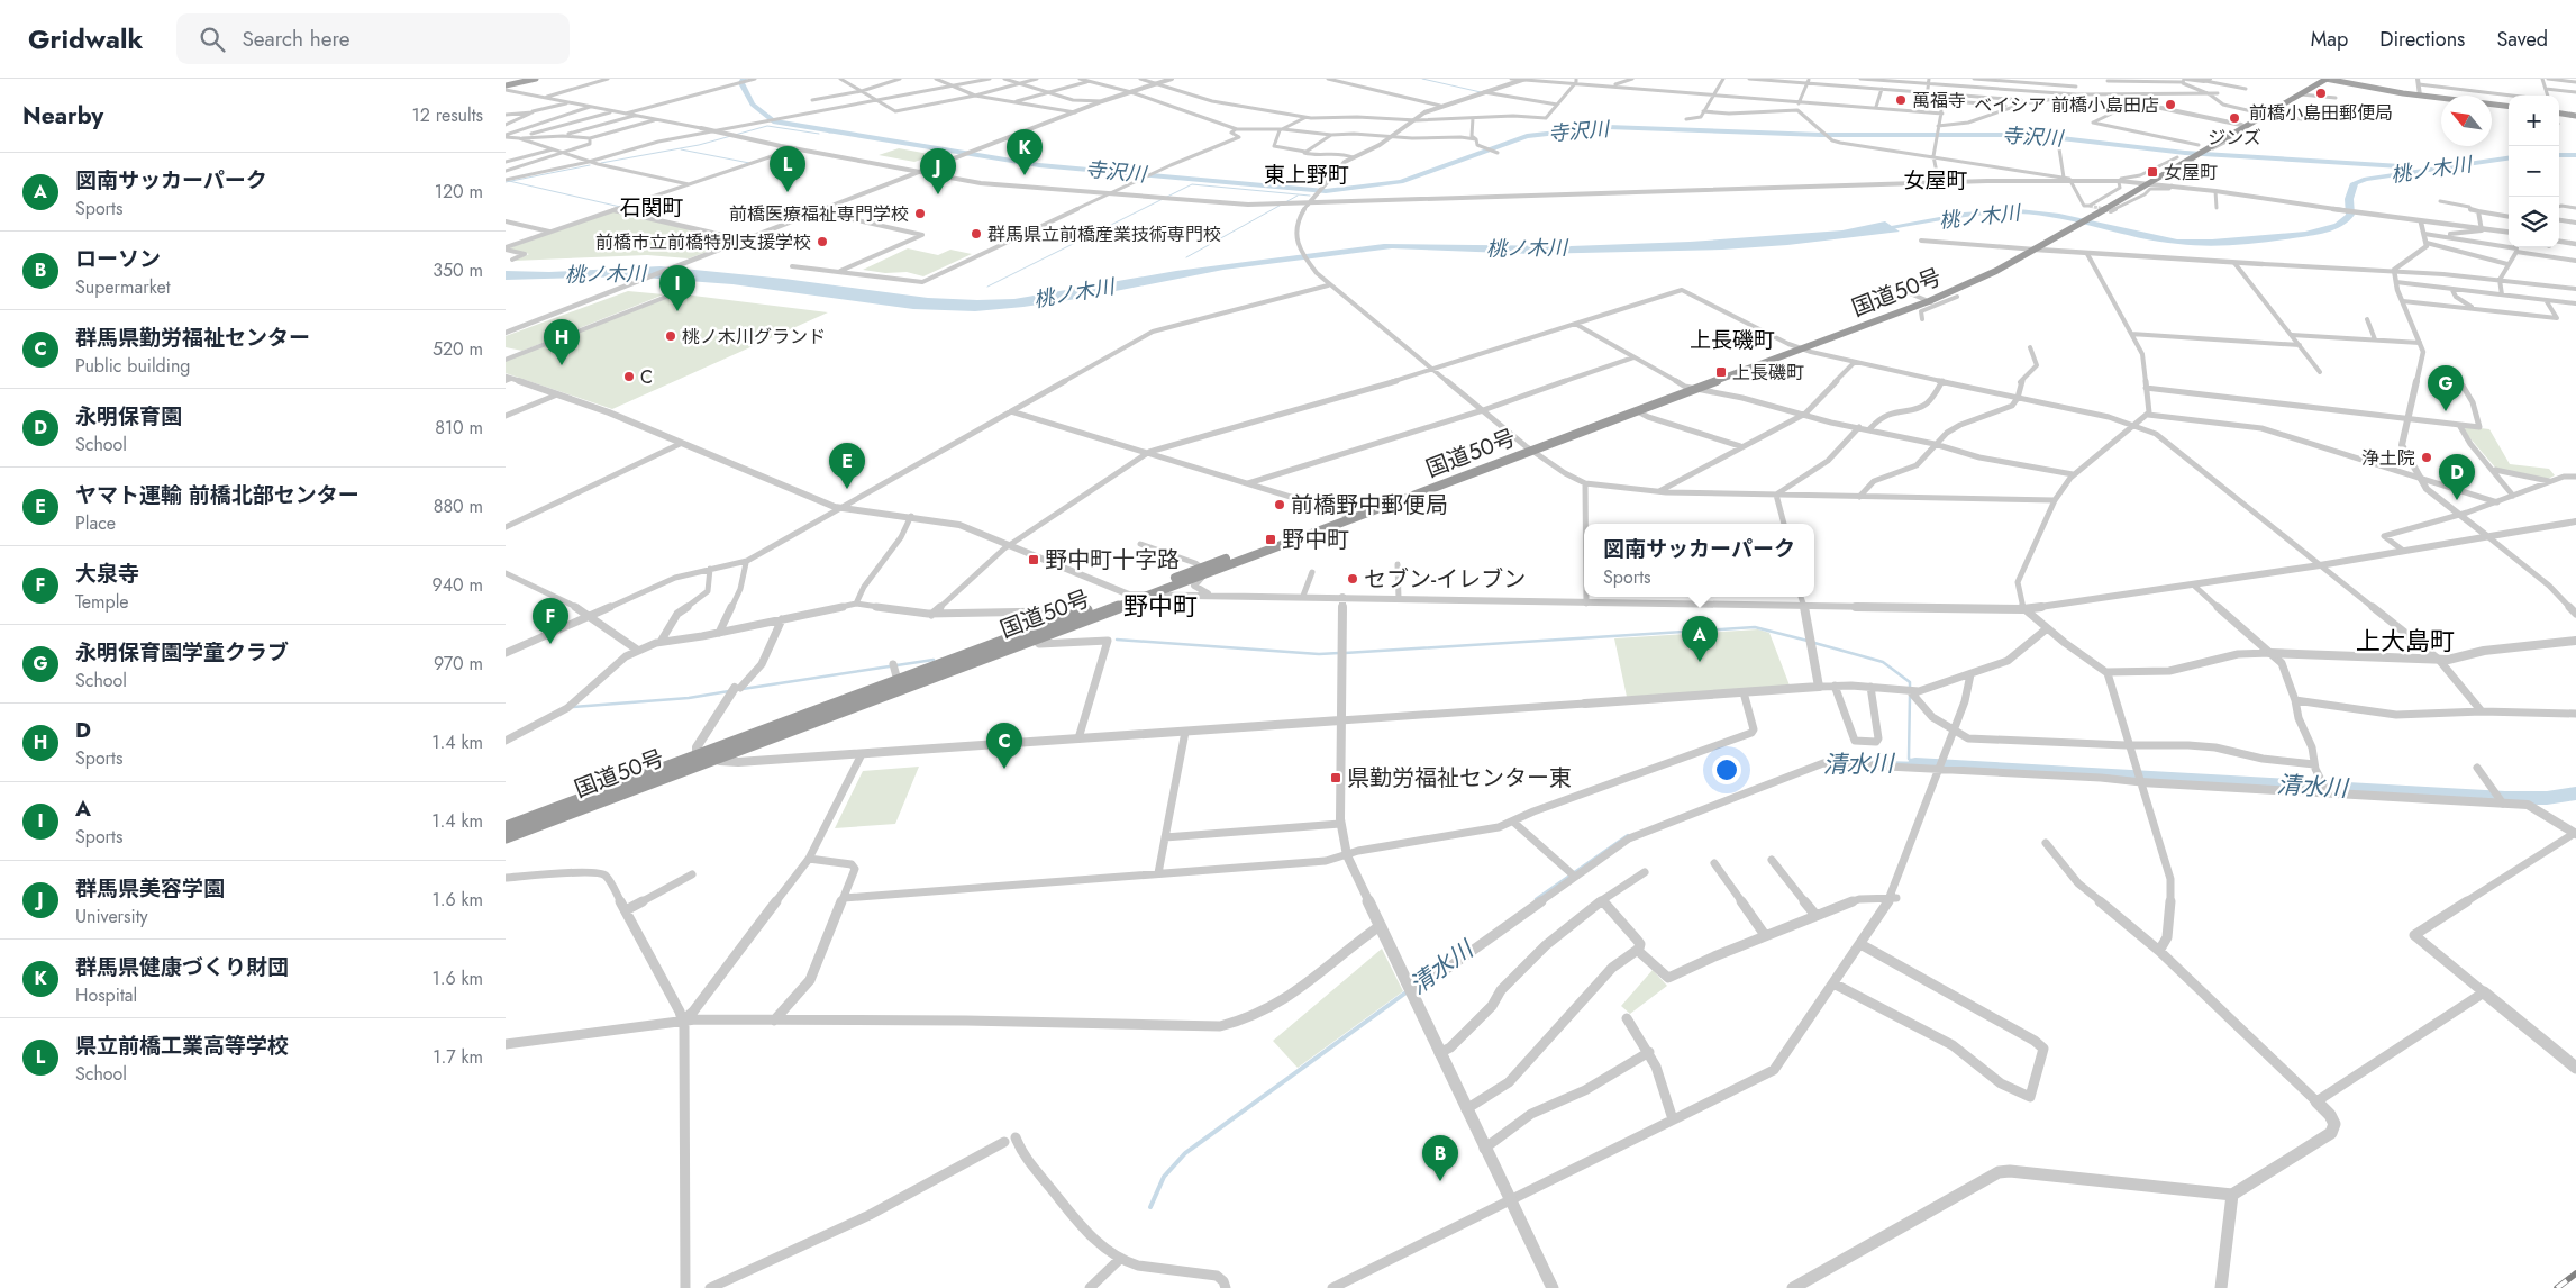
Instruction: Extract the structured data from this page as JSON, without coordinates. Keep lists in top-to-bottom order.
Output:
{
  "streets": {
    "highway": ["国道50号"]
  },
  "districts": [
    "東上野町",
    "女屋町",
    "石関町",
    "上長磯町",
    "野中町",
    "上大島町"
  ],
  "water": ["寺沢川", "桃ノ木川", "清水川"],
  "places": {
    "other": [
      "前橋小島田郵便局",
      "萬福寺",
      "ベイシア 前橋小島田店",
      "ジンズ",
      "前橋医療福祉専門学校",
      "群馬県立前橋産業技術専門校",
      "前橋市立前橋特別支援学校",
      "桃ノ木川グランド",
      "C",
      "浄土院",
      "前橋野中郵便局",
      "セブン-イレブン"
    ],
    "transit": [
      "女屋町",
      "上長磯町",
      "野中町",
      "野中町十字路",
      "県勤労福祉センター東"
    ]
  },
  "north": "top left",
  "page": {
    "header": "Gridwalk",
    "search": "Search here",
    "nav": ["Map", "Directions", "Saved"],
    "heading": ["Nearby", "12 results"],
    "map_buttons": ["+", "−"],
    "pins": [
      "K",
      "L",
      "J",
      "I",
      "H",
      "G",
      "E",
      "D",
      "F",
      "A",
      "C",
      "B"
    ],
    "list": [
      {
        "mark": "A",
        "name": "図南サッカーパーク",
        "note": "Sports",
        "value": "120 m"
      },
      {
        "mark": "B",
        "name": "ローソン",
        "note": "Supermarket",
        "value": "350 m"
      },
      {
        "mark": "C",
        "name": "群馬県勤労福祉センター",
        "note": "Public building",
        "value": "520 m"
      },
      {
        "mark": "D",
        "name": "永明保育園",
        "note": "School",
        "value": "810 m"
      },
      {
        "mark": "E",
        "name": "ヤマト運輸 前橋北部センター",
        "note": "Place",
        "value": "880 m"
      },
      {
        "mark": "F",
        "name": "大泉寺",
        "note": "Temple",
        "value": "940 m"
      },
      {
        "mark": "G",
        "name": "永明保育園学童クラブ",
        "note": "School",
        "value": "970 m"
      },
      {
        "mark": "H",
        "name": "D",
        "note": "Sports",
        "value": "1.4 km"
      },
      {
        "mark": "I",
        "name": "A",
        "note": "Sports",
        "value": "1.4 km"
      },
      {
        "mark": "J",
        "name": "群馬県美容学園",
        "note": "University",
        "value": "1.6 km"
      },
      {
        "mark": "K",
        "name": "群馬県健康づくり財団",
        "note": "Hospital",
        "value": "1.6 km"
      },
      {
        "mark": "L",
        "name": "県立前橋工業高等学校",
        "note": "School",
        "value": "1.7 km"
      }
    ],
    "popup": ["図南サッカーパーク", "Sports"]
  }
}
